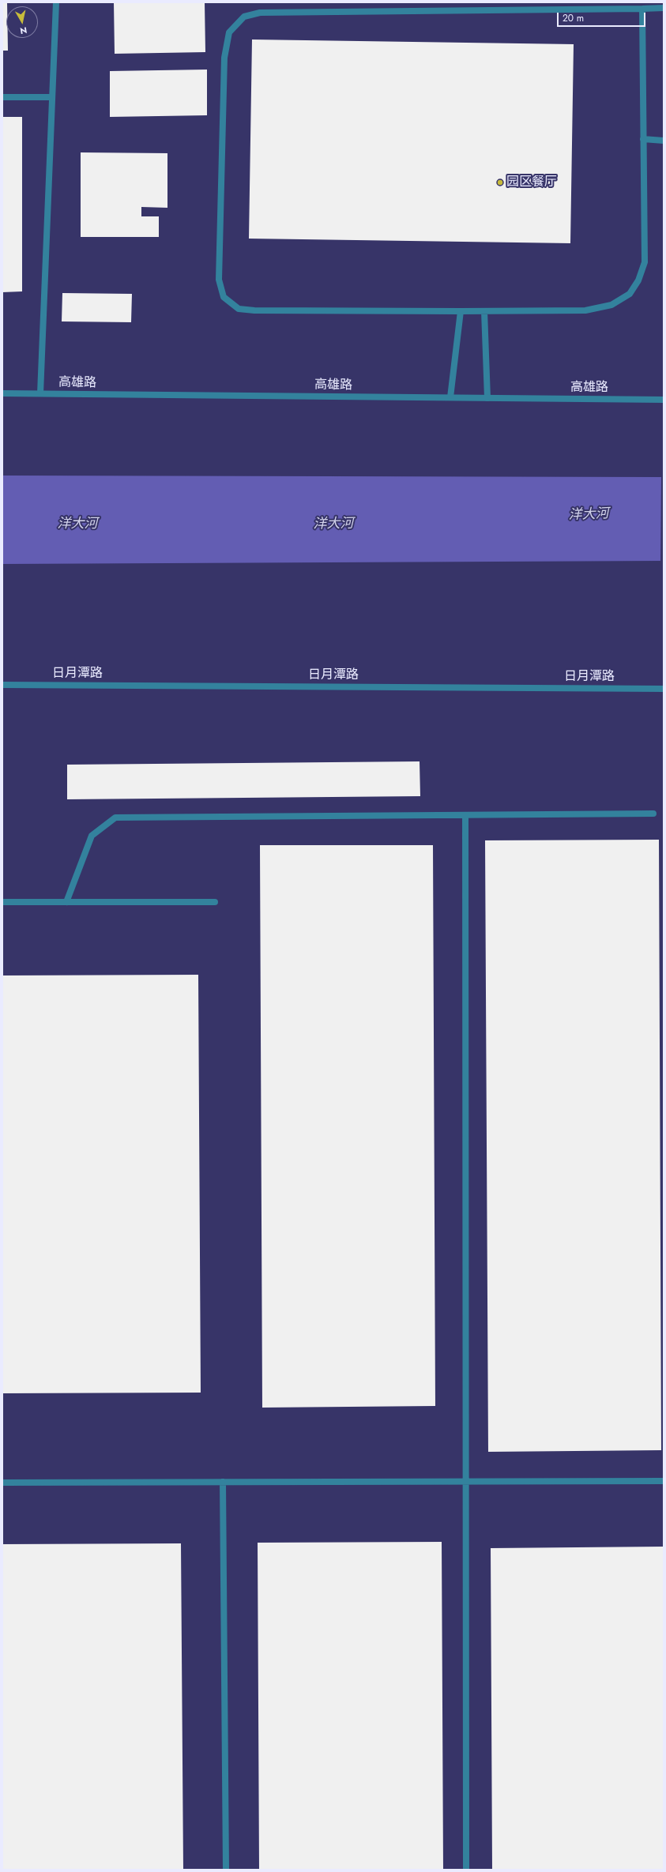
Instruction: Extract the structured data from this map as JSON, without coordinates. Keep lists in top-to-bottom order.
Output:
{
  "streets": {
    "street": ["高雄路", "日月潭路"]
  },
  "water": ["洋大河"],
  "places": ["园区餐厅"],
  "scale_bar": "20 m",
  "north": "bottom"
}
